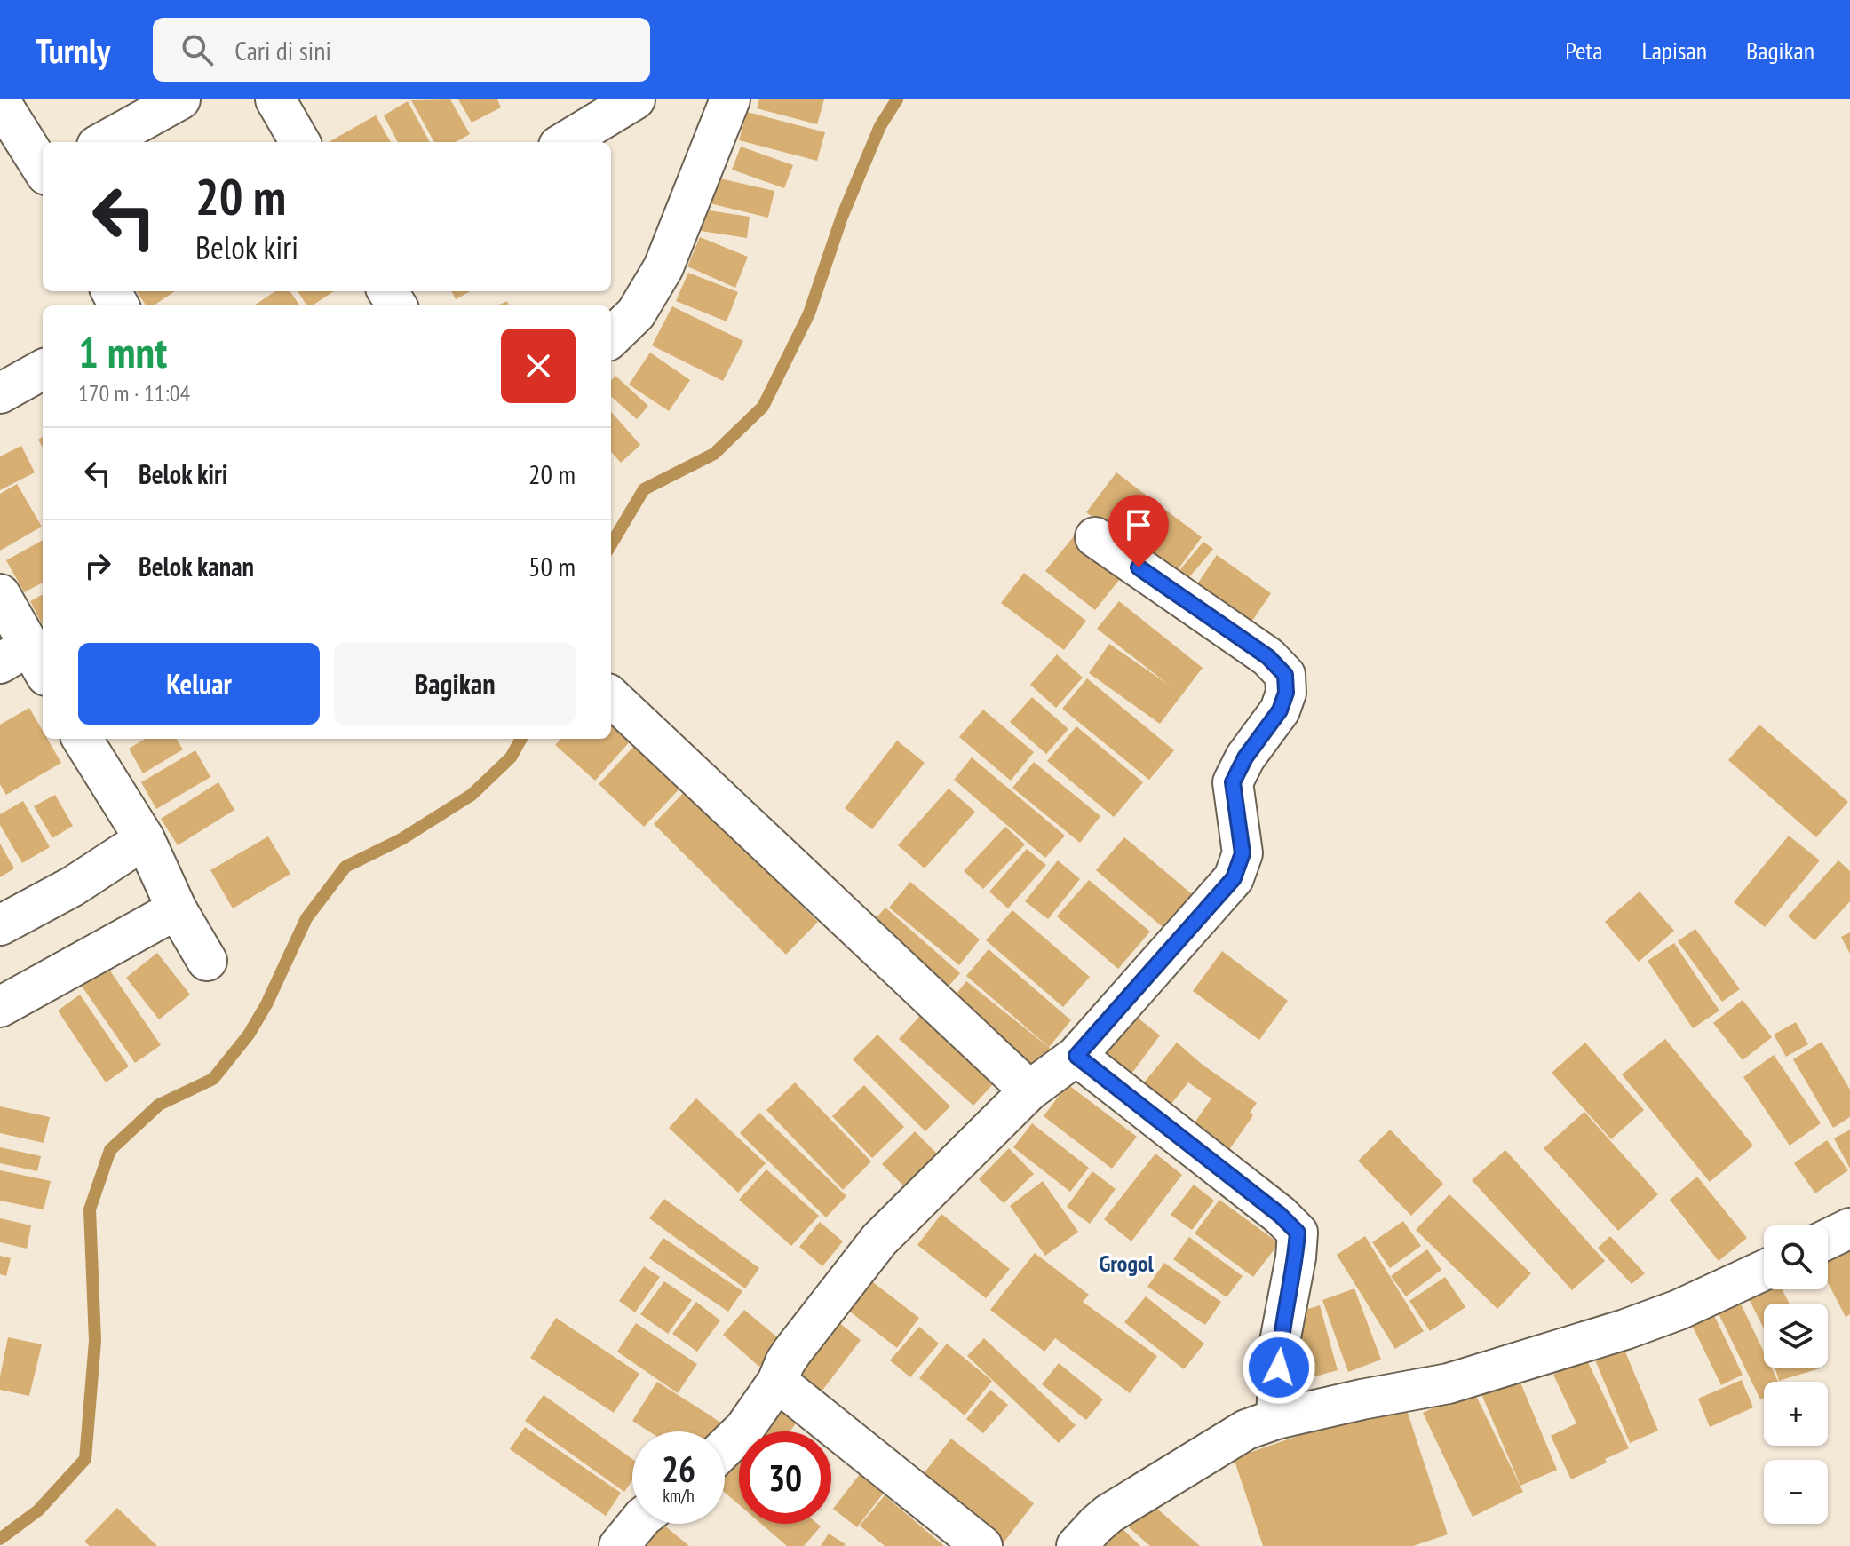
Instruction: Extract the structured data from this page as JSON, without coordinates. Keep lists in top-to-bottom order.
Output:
{
  "districts": ["Grogol"],
  "page": {
    "header": "Turnly",
    "search": "Cari di sini",
    "nav": ["Peta", "Lapisan", "Bagikan"],
    "turn": ["20 m", "Belok kiri"],
    "heading": ["1 mnt", "170 m · 11:04"],
    "list": [
      {
        "name": "Belok kiri",
        "value": "20 m"
      },
      {
        "name": "Belok kanan",
        "value": "50 m"
      }
    ],
    "buttons": ["Keluar", "Bagikan"],
    "map_buttons": ["+", "−"],
    "speed": "26 km/h",
    "limit": "30"
  }
}
